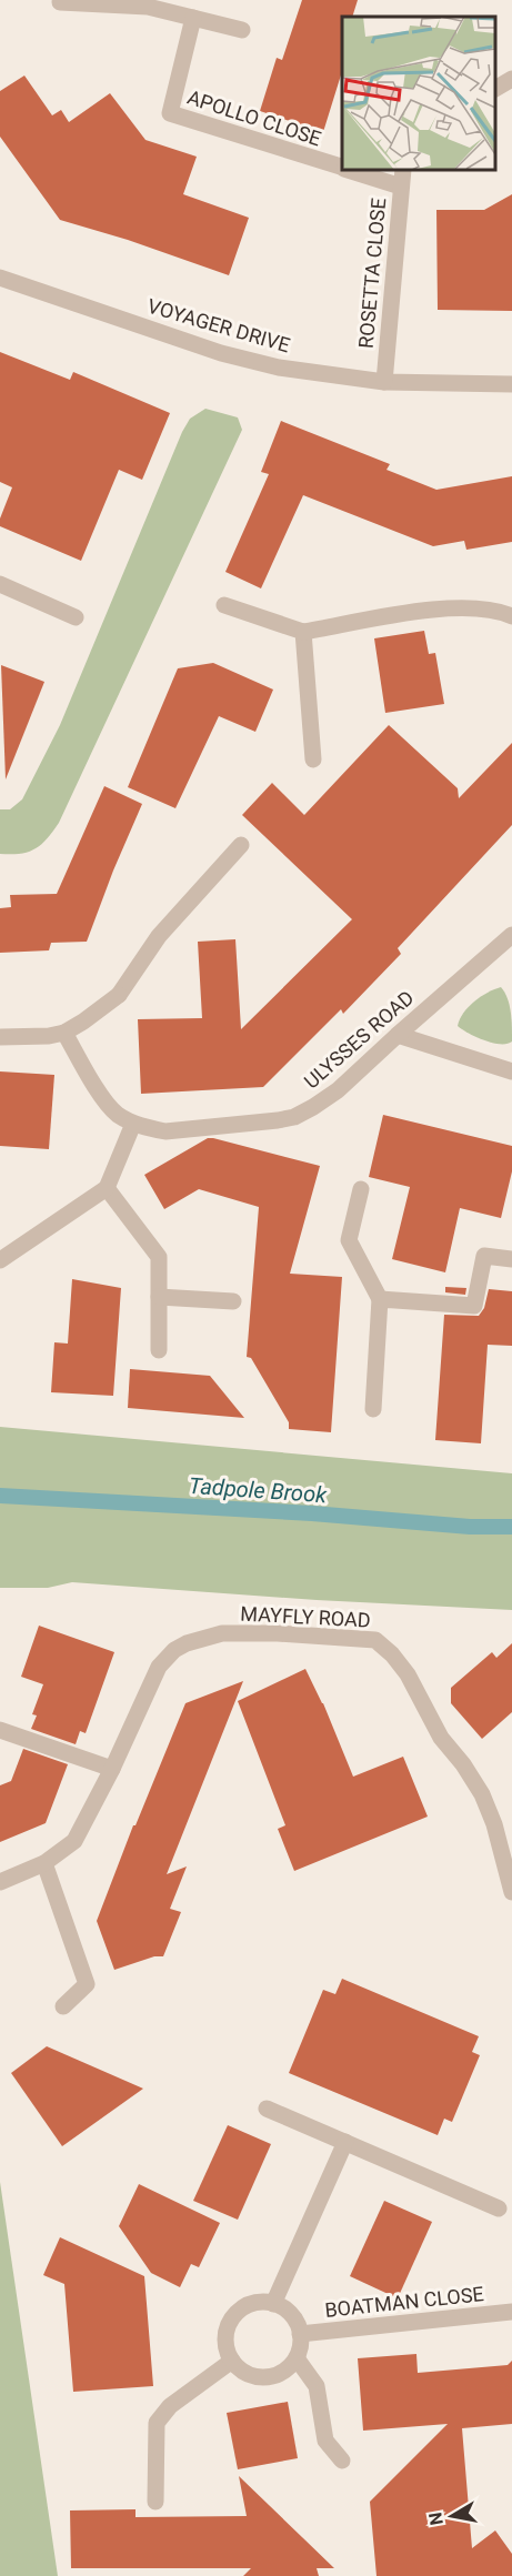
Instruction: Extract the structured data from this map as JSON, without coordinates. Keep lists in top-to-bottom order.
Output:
{
  "streets": {
    "street": [
      "APOLLO CLOSE",
      "ROSETTA CLOSE",
      "VOYAGER DRIVE",
      "ULYSSES ROAD",
      "MAYFLY ROAD",
      "BOATMAN CLOSE"
    ]
  },
  "crossings": [
    ["APOLLO CLOSE", "ROSETTA CLOSE"],
    ["ROSETTA CLOSE", "VOYAGER DRIVE"]
  ],
  "water": ["Tadpole Brook"],
  "north": "left"
}
